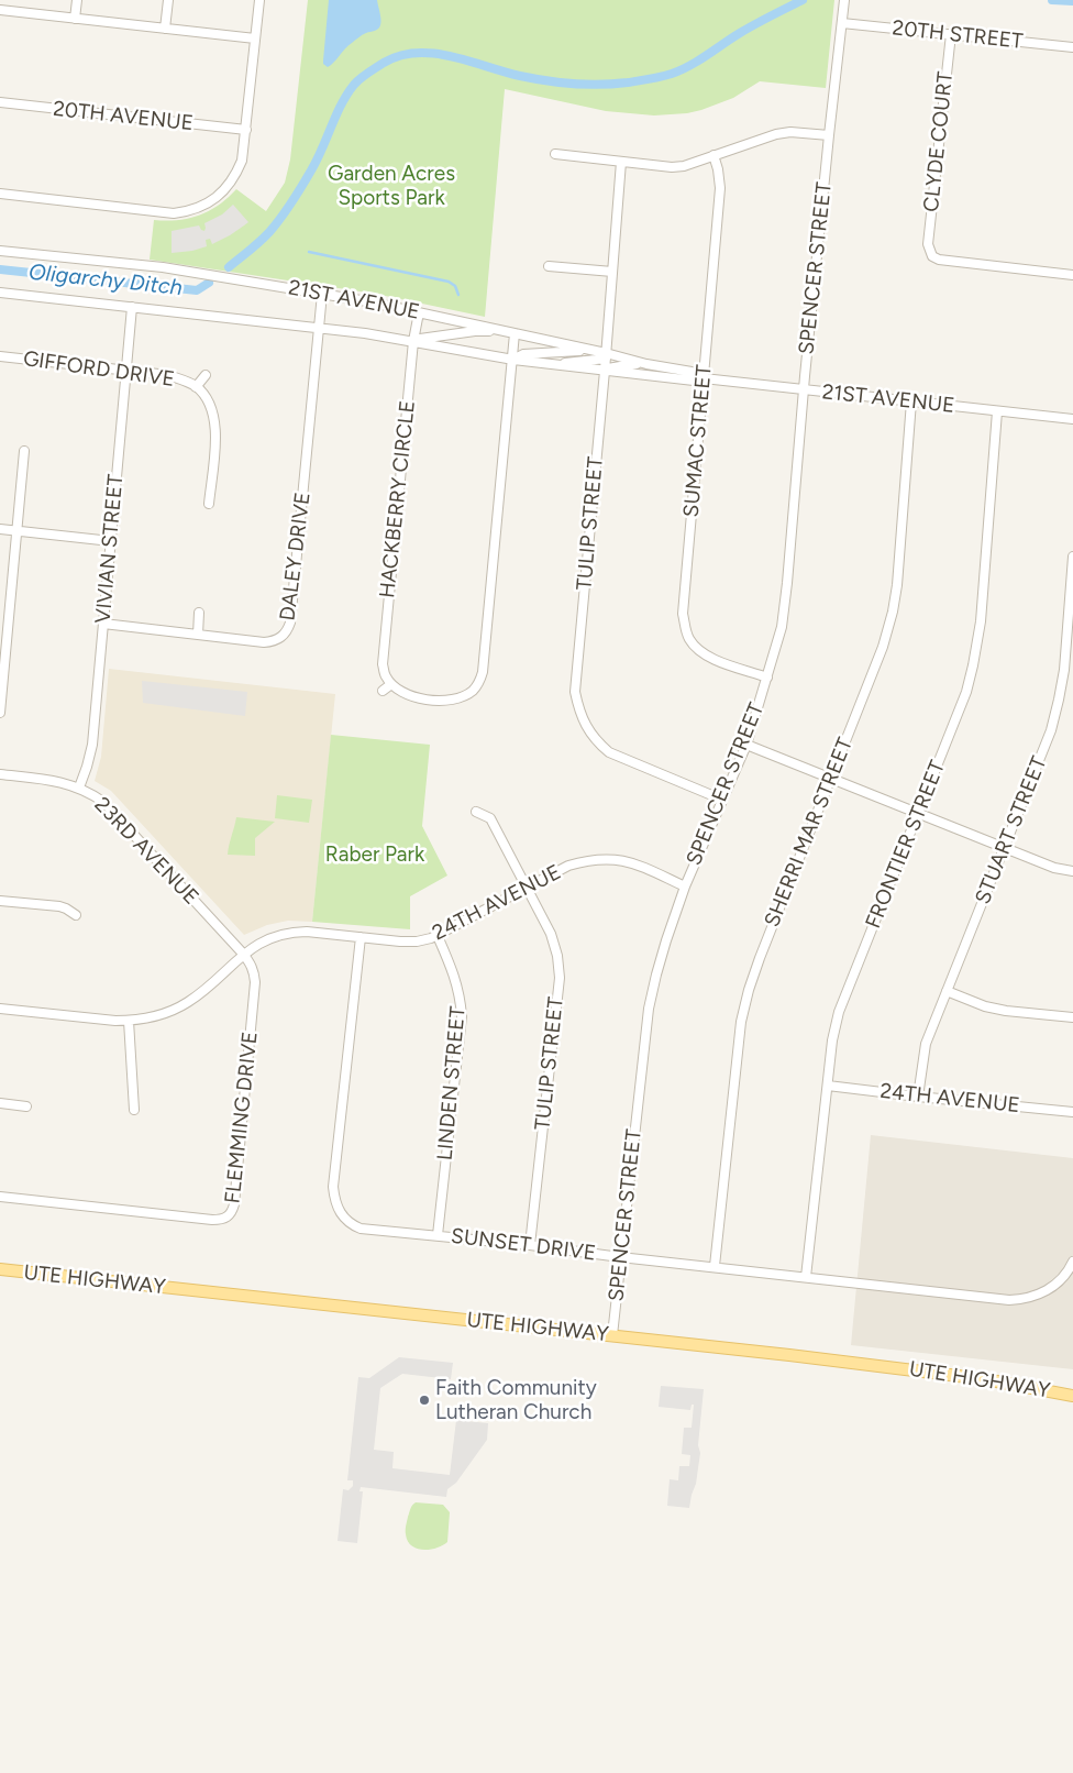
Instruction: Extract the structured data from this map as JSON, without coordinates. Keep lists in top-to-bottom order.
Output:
{
  "streets": {
    "main road": ["UTE HIGHWAY"],
    "street": [
      "20TH STREET",
      "20TH AVENUE",
      "CLYDE COURT",
      "SPENCER STREET",
      "21ST AVENUE",
      "GIFFORD DRIVE",
      "SUMAC STREET",
      "HACKBERRY CIRCLE",
      "TULIP STREET",
      "VIVIAN STREET",
      "DALEY DRIVE",
      "STUART STREET",
      "SHERRI MAR STREET",
      "FRONTIER STREET",
      "23RD AVENUE",
      "24TH AVENUE",
      "LINDEN STREET",
      "FLEMMING DRIVE",
      "SUNSET DRIVE"
    ]
  },
  "crossings": [
    ["20TH STREET", "CLYDE COURT"],
    ["20TH STREET", "SPENCER STREET"],
    ["SPENCER STREET", "21ST AVENUE"],
    ["SPENCER STREET", "SUMAC STREET"],
    ["SPENCER STREET", "TULIP STREET"],
    ["SPENCER STREET", "24TH AVENUE"],
    ["SPENCER STREET", "SUNSET DRIVE"],
    ["SPENCER STREET", "UTE HIGHWAY"],
    ["21ST AVENUE", "SUMAC STREET"],
    ["21ST AVENUE", "HACKBERRY CIRCLE"],
    ["21ST AVENUE", "TULIP STREET"],
    ["21ST AVENUE", "VIVIAN STREET"],
    ["21ST AVENUE", "DALEY DRIVE"],
    ["21ST AVENUE", "SHERRI MAR STREET"],
    ["21ST AVENUE", "FRONTIER STREET"],
    ["GIFFORD DRIVE", "VIVIAN STREET"],
    ["TULIP STREET", "24TH AVENUE"],
    ["TULIP STREET", "SUNSET DRIVE"],
    ["VIVIAN STREET", "DALEY DRIVE"],
    ["VIVIAN STREET", "23RD AVENUE"],
    ["STUART STREET", "24TH AVENUE"],
    ["SHERRI MAR STREET", "SUNSET DRIVE"],
    ["FRONTIER STREET", "24TH AVENUE"],
    ["FRONTIER STREET", "SUNSET DRIVE"],
    ["23RD AVENUE", "24TH AVENUE"],
    ["23RD AVENUE", "FLEMMING DRIVE"],
    ["24TH AVENUE", "LINDEN STREET"],
    ["24TH AVENUE", "FLEMMING DRIVE"],
    ["24TH AVENUE", "SUNSET DRIVE"],
    ["LINDEN STREET", "SUNSET DRIVE"]
  ],
  "water": ["Oligarchy Ditch"],
  "parks": ["Garden Acres Sports Park", "Raber Park"],
  "places": ["Faith Community Lutheran Church"]
}
